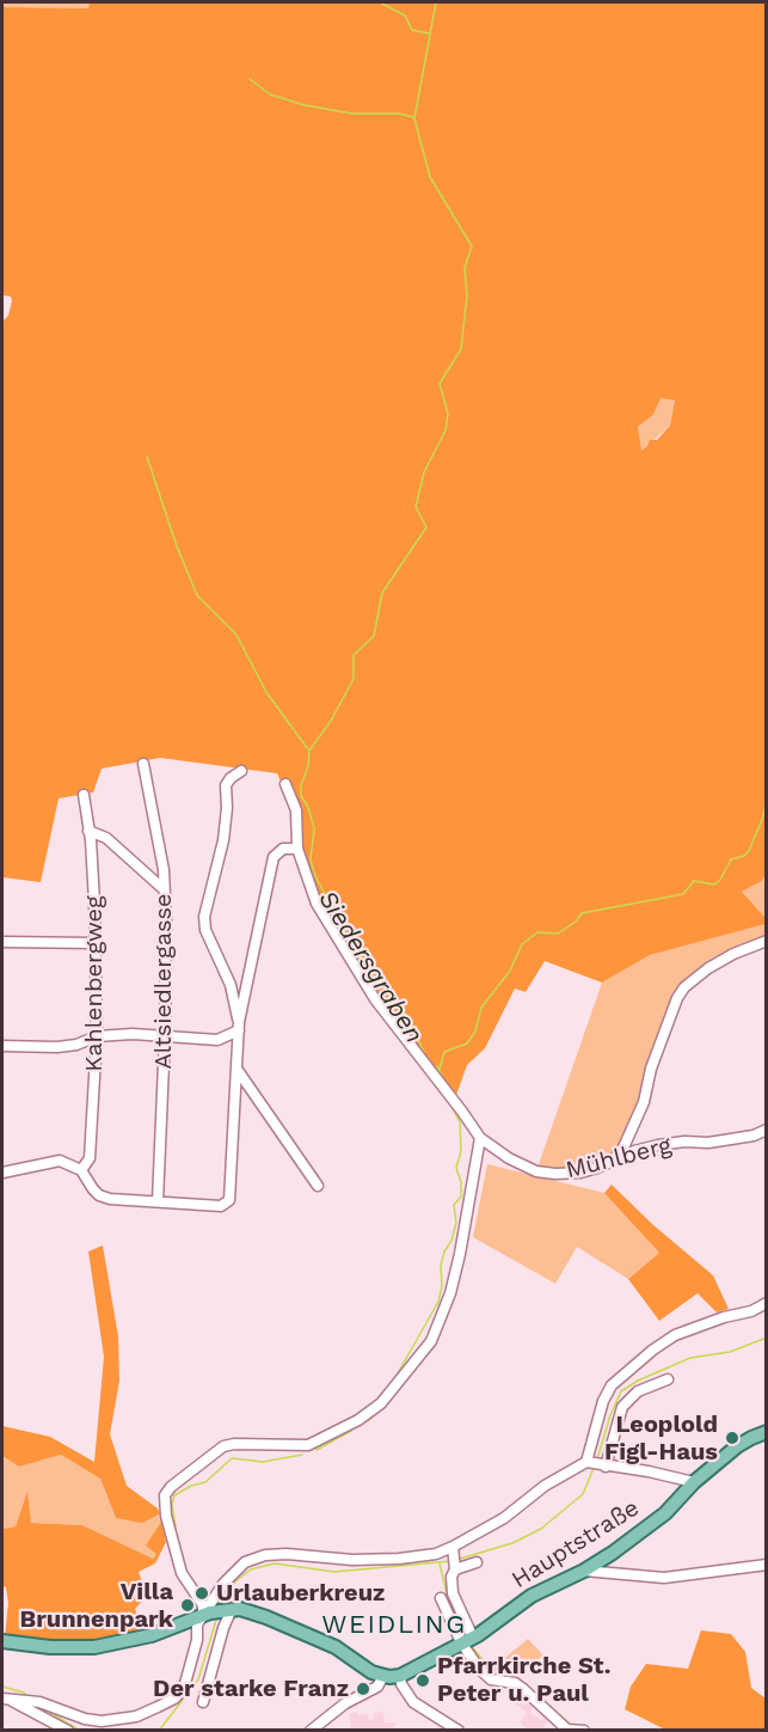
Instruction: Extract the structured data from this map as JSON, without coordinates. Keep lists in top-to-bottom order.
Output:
{
  "streets": {
    "main road": ["Hauptstraße"],
    "street": ["Altsiedlergasse", "Kahlenbergweg", "Mühlberg"]
  },
  "districts": ["WEIDLING"],
  "water": ["Siedersgraben"],
  "places": [
    "Leoplold Figl-Haus",
    "Urlauberkreuz",
    "Villa Brunnenpark",
    "Pfarrkirche St. Peter u. Paul",
    "Der starke Franz"
  ]
}
